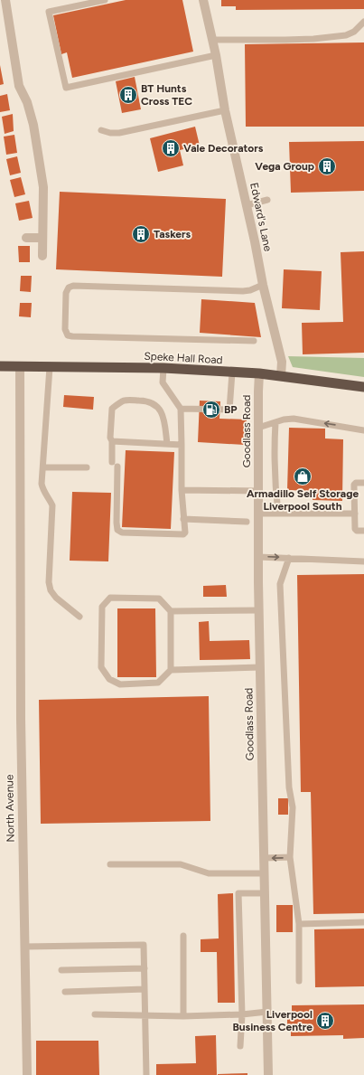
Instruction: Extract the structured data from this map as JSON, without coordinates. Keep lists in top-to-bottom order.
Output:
{
  "streets": {
    "highway": ["Speke Hall Road"],
    "street": ["Edward's Lane", "Goodlass Road", "North Avenue"]
  },
  "crossings": [
    ["Edward's Lane", "Speke Hall Road"],
    ["Speke Hall Road", "Goodlass Road"],
    ["Speke Hall Road", "North Avenue"]
  ],
  "places": {
    "building": [
      "BT Hunts Cross TEC",
      "Vale Decorators",
      "Vega Group",
      "Taskers",
      "Liverpool Business Centre"
    ],
    "fuel station": ["BP"],
    "shop": ["Armadillo Self Storage Liverpool South"]
  }
}
